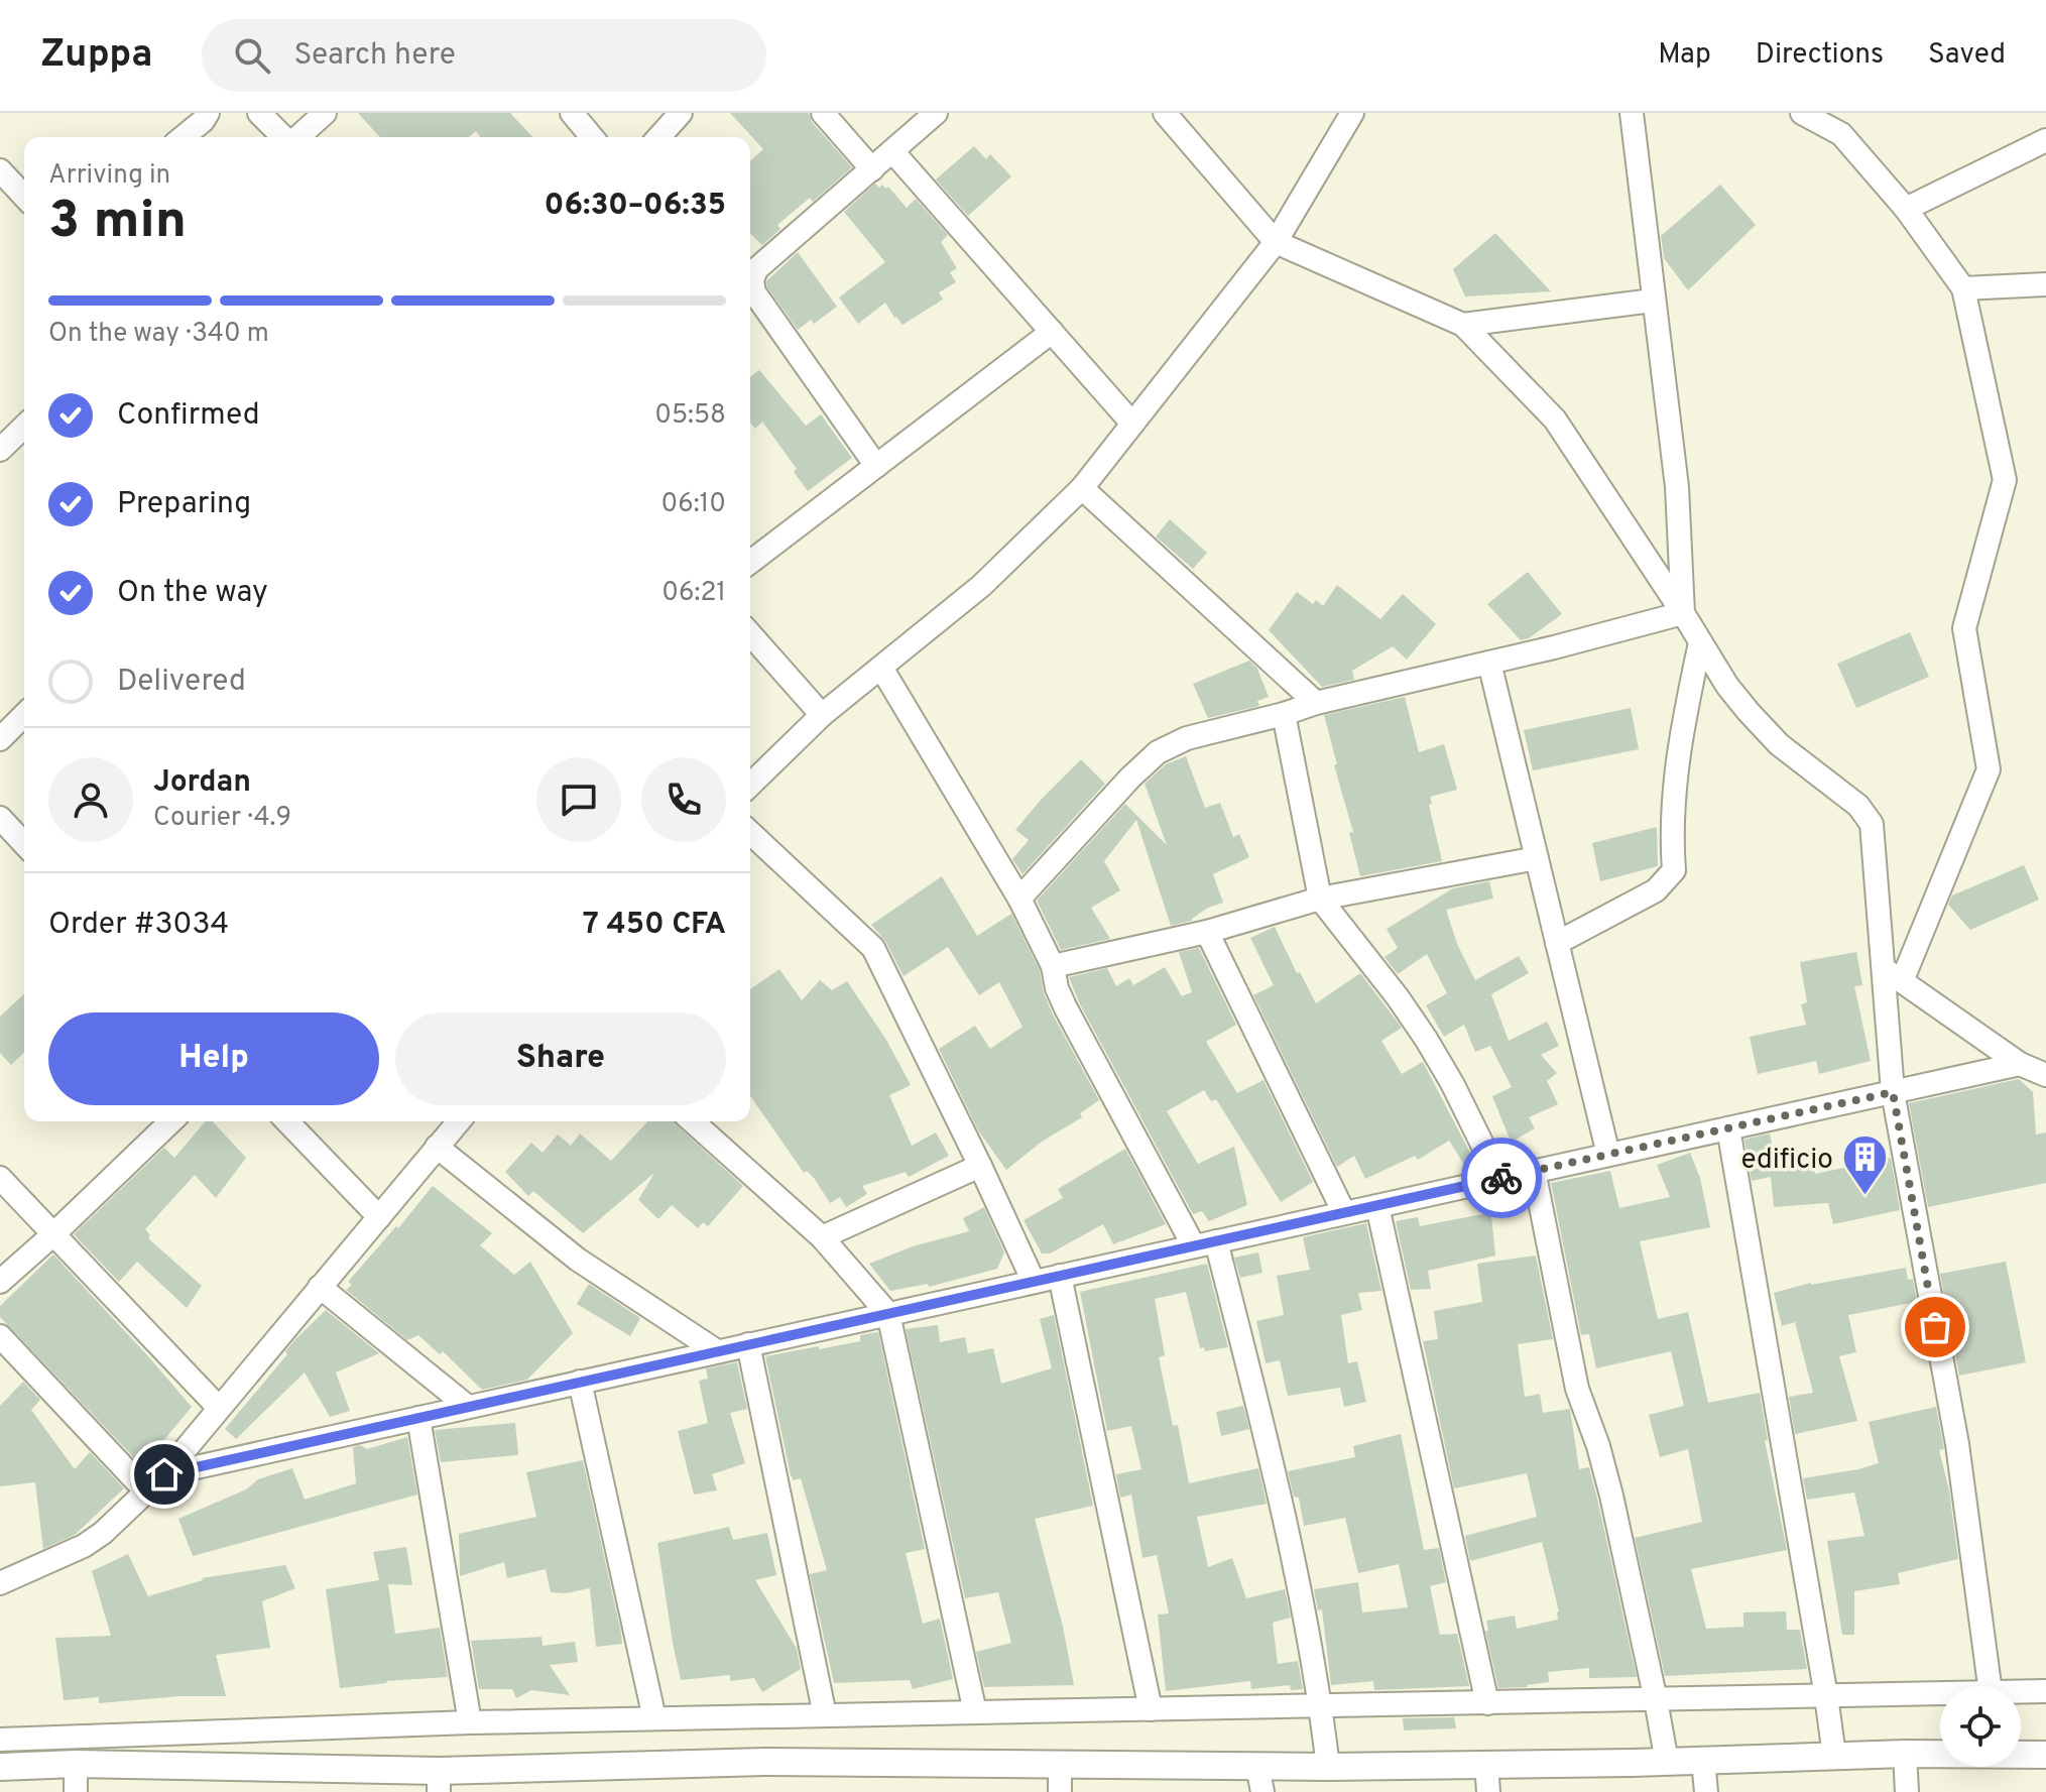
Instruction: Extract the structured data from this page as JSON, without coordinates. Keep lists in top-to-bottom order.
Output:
{
  "places": {
    "building": ["edificio"]
  },
  "page": {
    "header": "Zuppa",
    "search": "Search here",
    "nav": ["Map", "Directions", "Saved"],
    "heading": ["3 min", "Arriving in", "06:30–06:35"],
    "panel": [
      "Jordan",
      "Courier · 4.9",
      "Order #3034",
      "7 450 CFA"
    ],
    "bar": "On the way · 340 m",
    "list": [
      ["Confirmed", "05:58"],
      ["Preparing", "06:10"],
      ["On the way", "06:21"],
      "Delivered"
    ],
    "buttons": ["Help", "Share"]
  }
}
